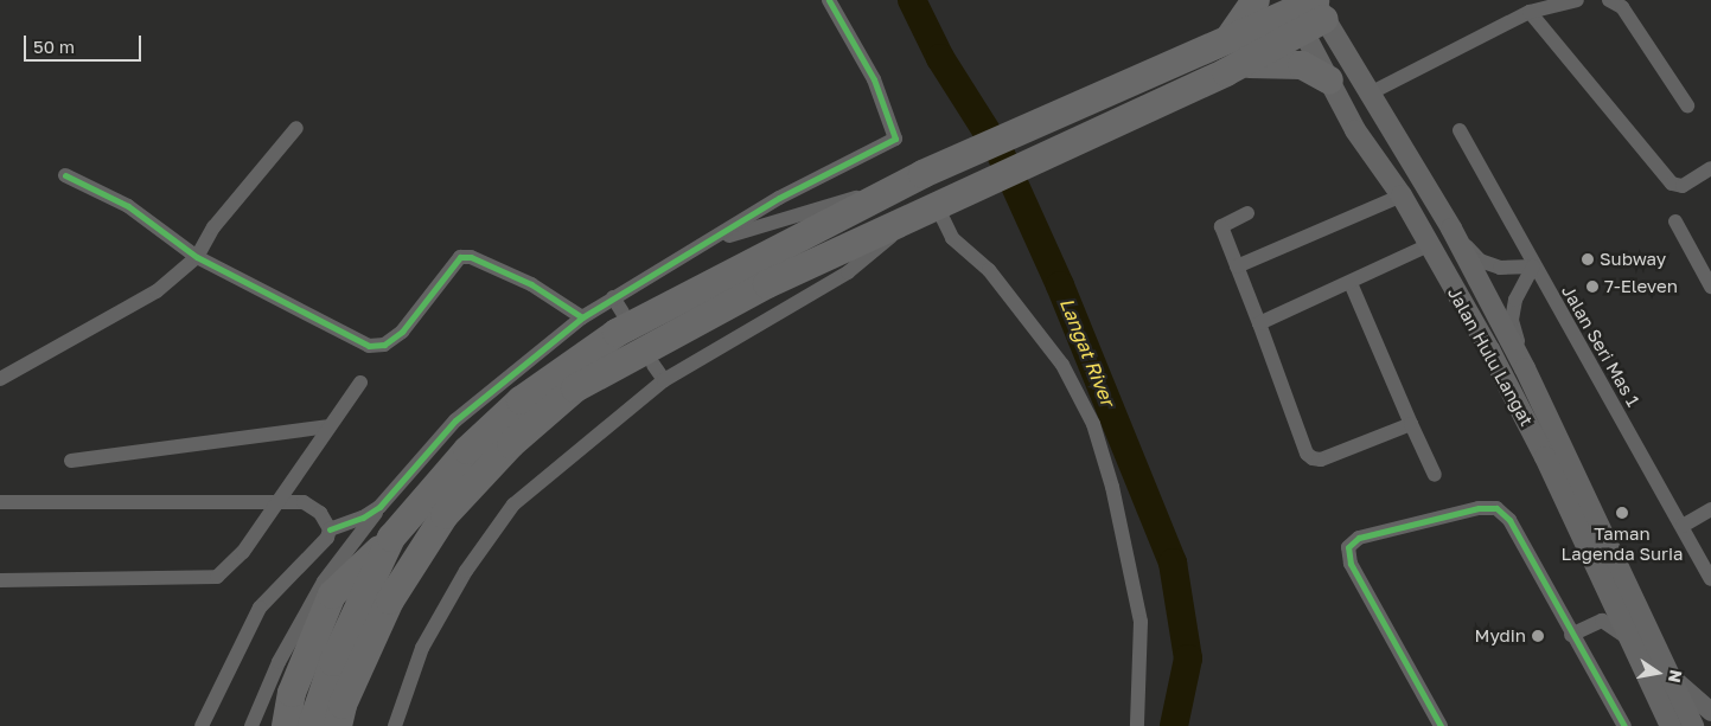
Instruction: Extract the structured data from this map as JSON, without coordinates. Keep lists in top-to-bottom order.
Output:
{
  "streets": {
    "main road": ["Jalan Hulu Langat"],
    "street": ["Jalan Seri Mas 1"]
  },
  "water": ["Langat River"],
  "places": [
    "Subway",
    "7-Eleven",
    "Taman Lagenda Suria",
    "Mydin"
  ],
  "scale_bar": "50 m",
  "north": "right"
}
